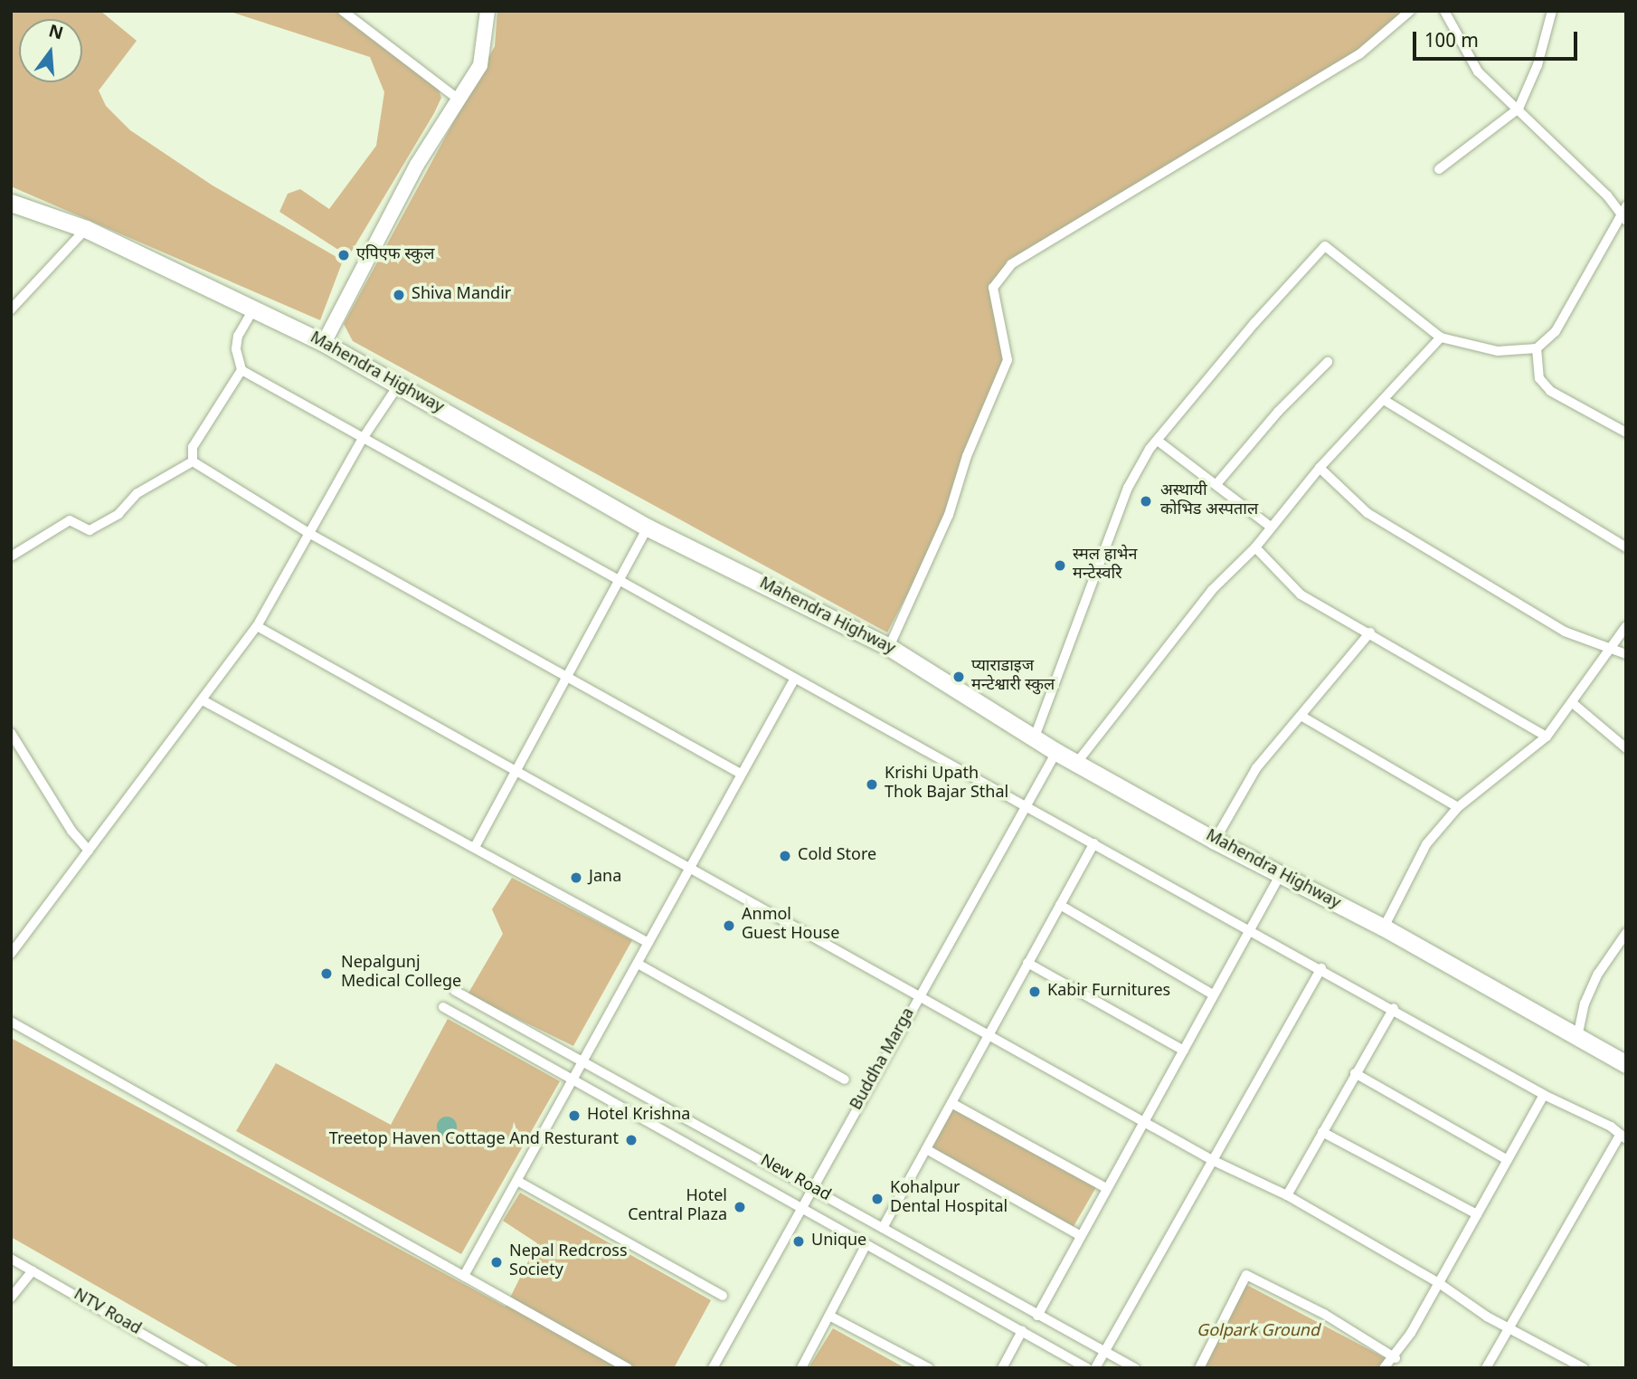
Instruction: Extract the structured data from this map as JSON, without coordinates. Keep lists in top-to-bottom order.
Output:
{
  "streets": {
    "highway": ["Mahendra Highway"],
    "street": ["Buddha Marga", "New Road", "NTV Road"]
  },
  "crossings": [
    ["Mahendra Highway", "Buddha Marga"],
    ["Buddha Marga", "New Road"]
  ],
  "parks": ["Golpark Ground"],
  "places": [
    "एपिएफ स्कुल",
    "Shiva Mandir",
    "अस्थायी कोभिड अस्पताल",
    "स्मल हाभेन मन्टेस्वरि",
    "प्याराडाइज मन्टेश्वारी स्कुल",
    "Krishi Upath Thok Bajar Sthal",
    "Cold Store",
    "Jana",
    "Anmol Guest House",
    "Nepalgunj Medical College",
    "Kabir Furnitures",
    "Hotel Krishna",
    "Treetop Haven Cottage And Resturant",
    "Kohalpur Dental Hospital",
    "Hotel Central Plaza",
    "Unique",
    "Nepal Redcross Society"
  ],
  "scale_bar": "100 m",
  "north": "top"
}
